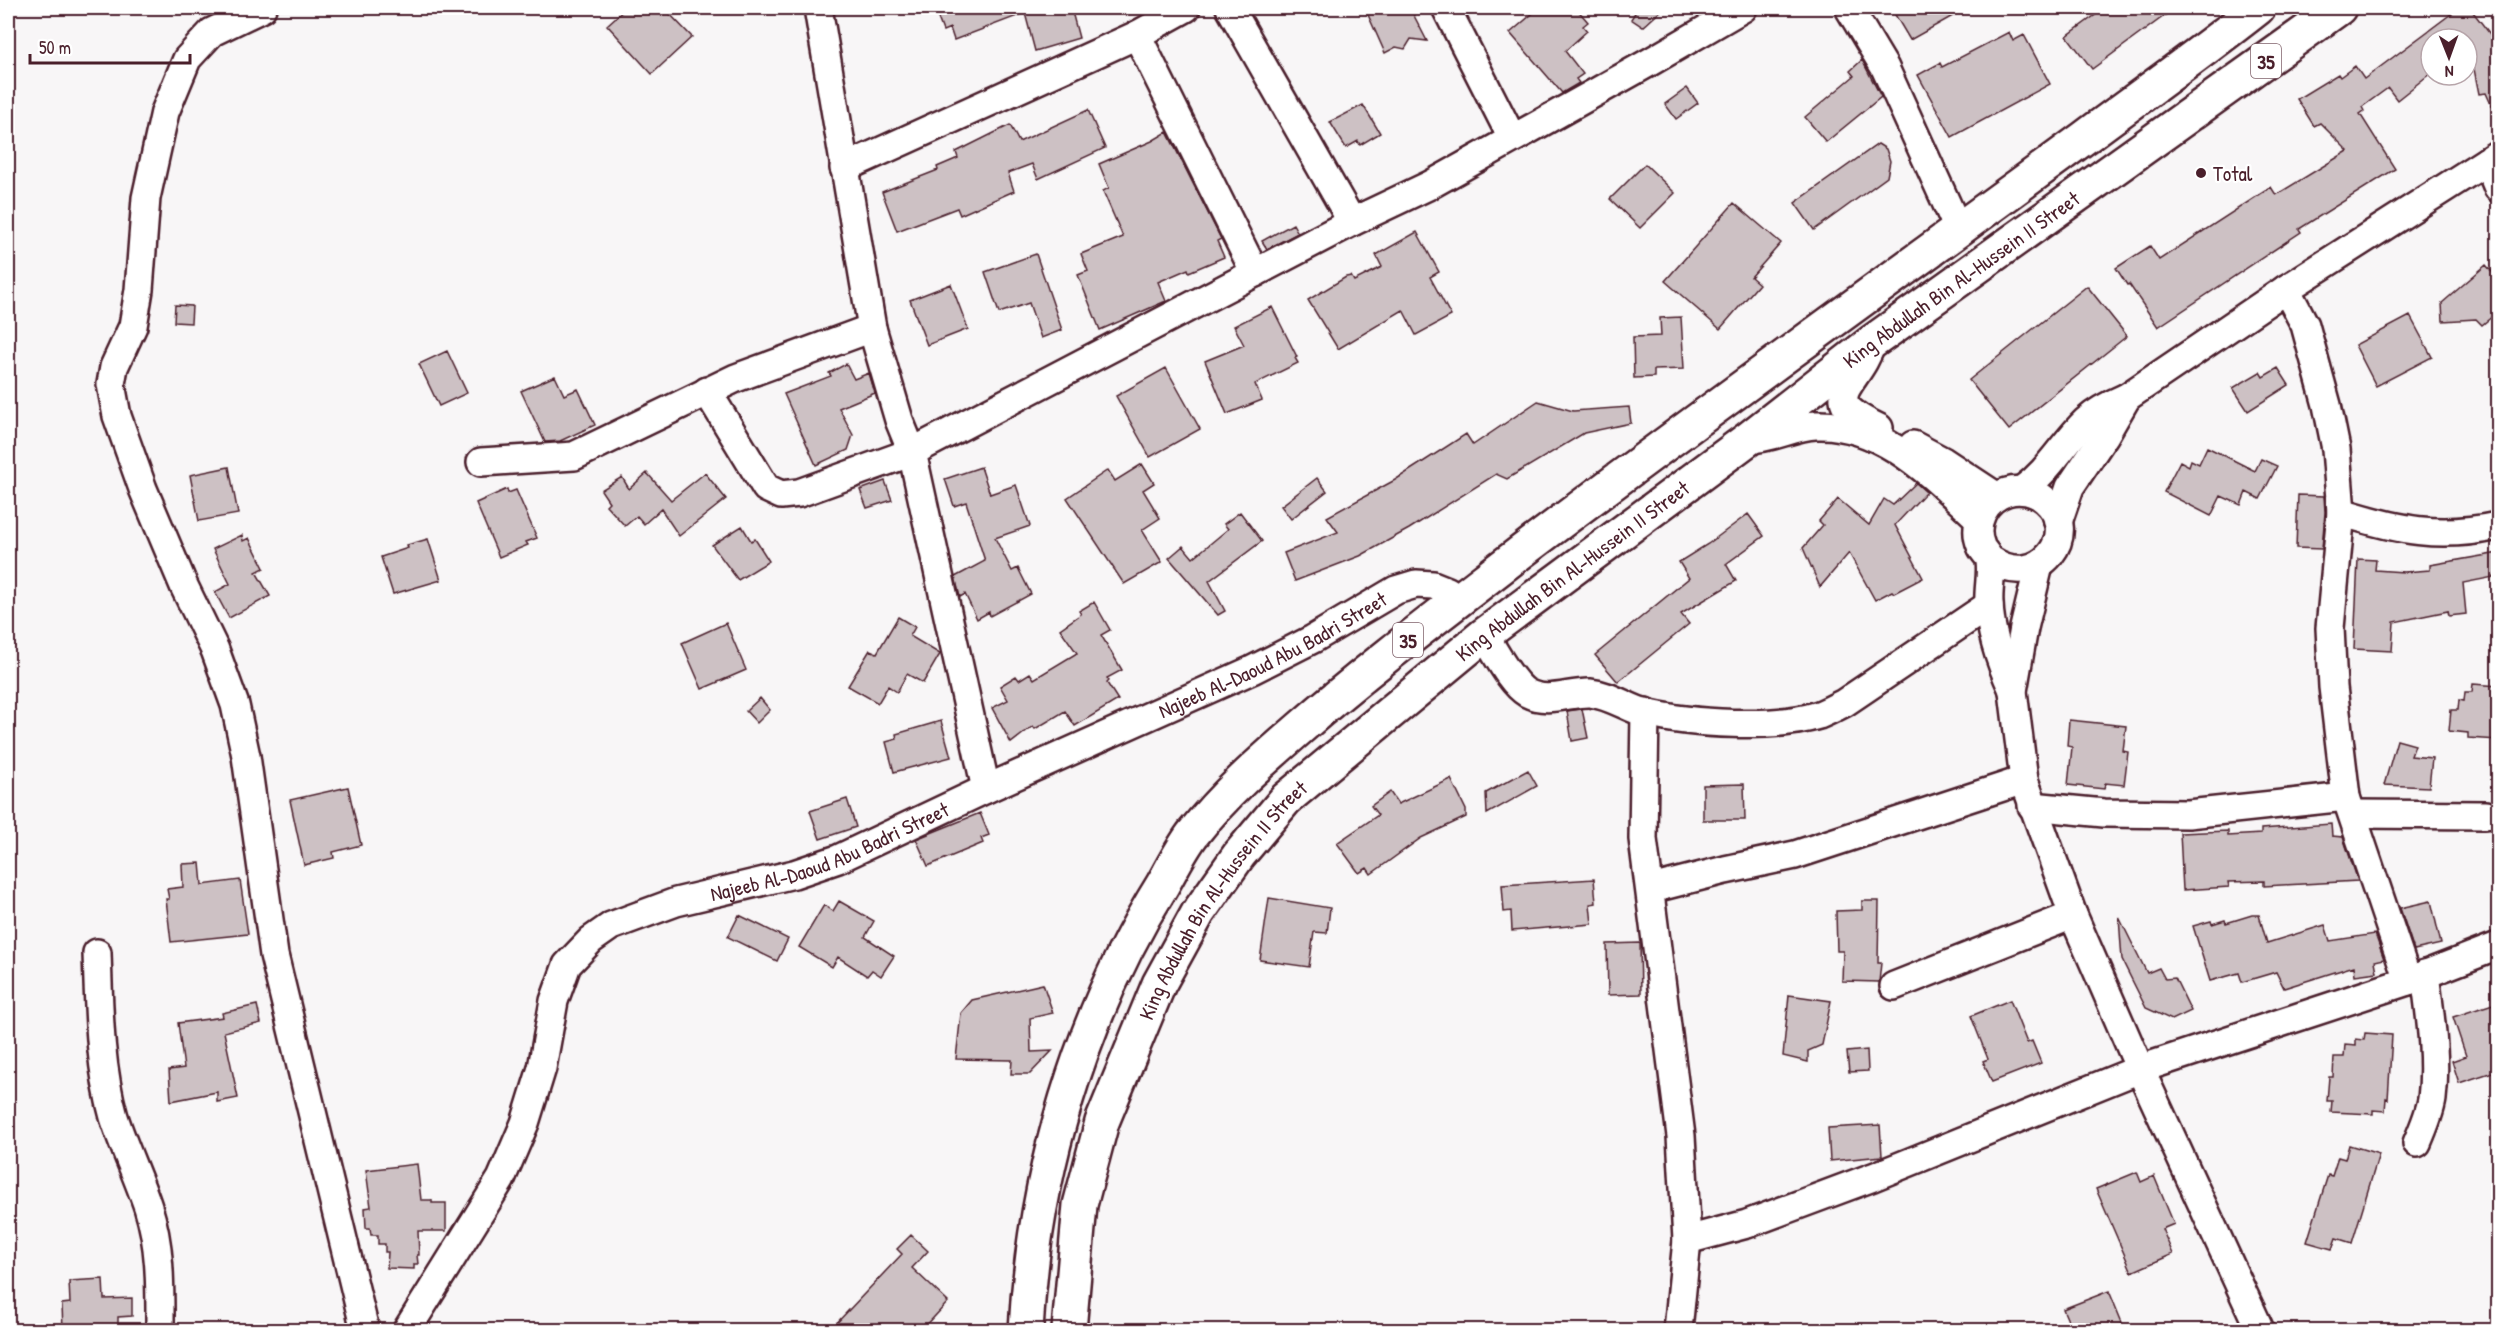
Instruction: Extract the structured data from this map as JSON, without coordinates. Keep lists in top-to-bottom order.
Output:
{
  "streets": {
    "highway": ["35", "King Abdullah Bin Al-Hussein II Street"],
    "street": ["Najeeb Al-Daoud Abu Badri Street"]
  },
  "crossings": [
    ["King Abdullah Bin Al-Hussein II Street", "Najeeb Al-Daoud Abu Badri Street"]
  ],
  "places": ["Total"],
  "scale_bar": "50 m",
  "north": "bottom"
}
